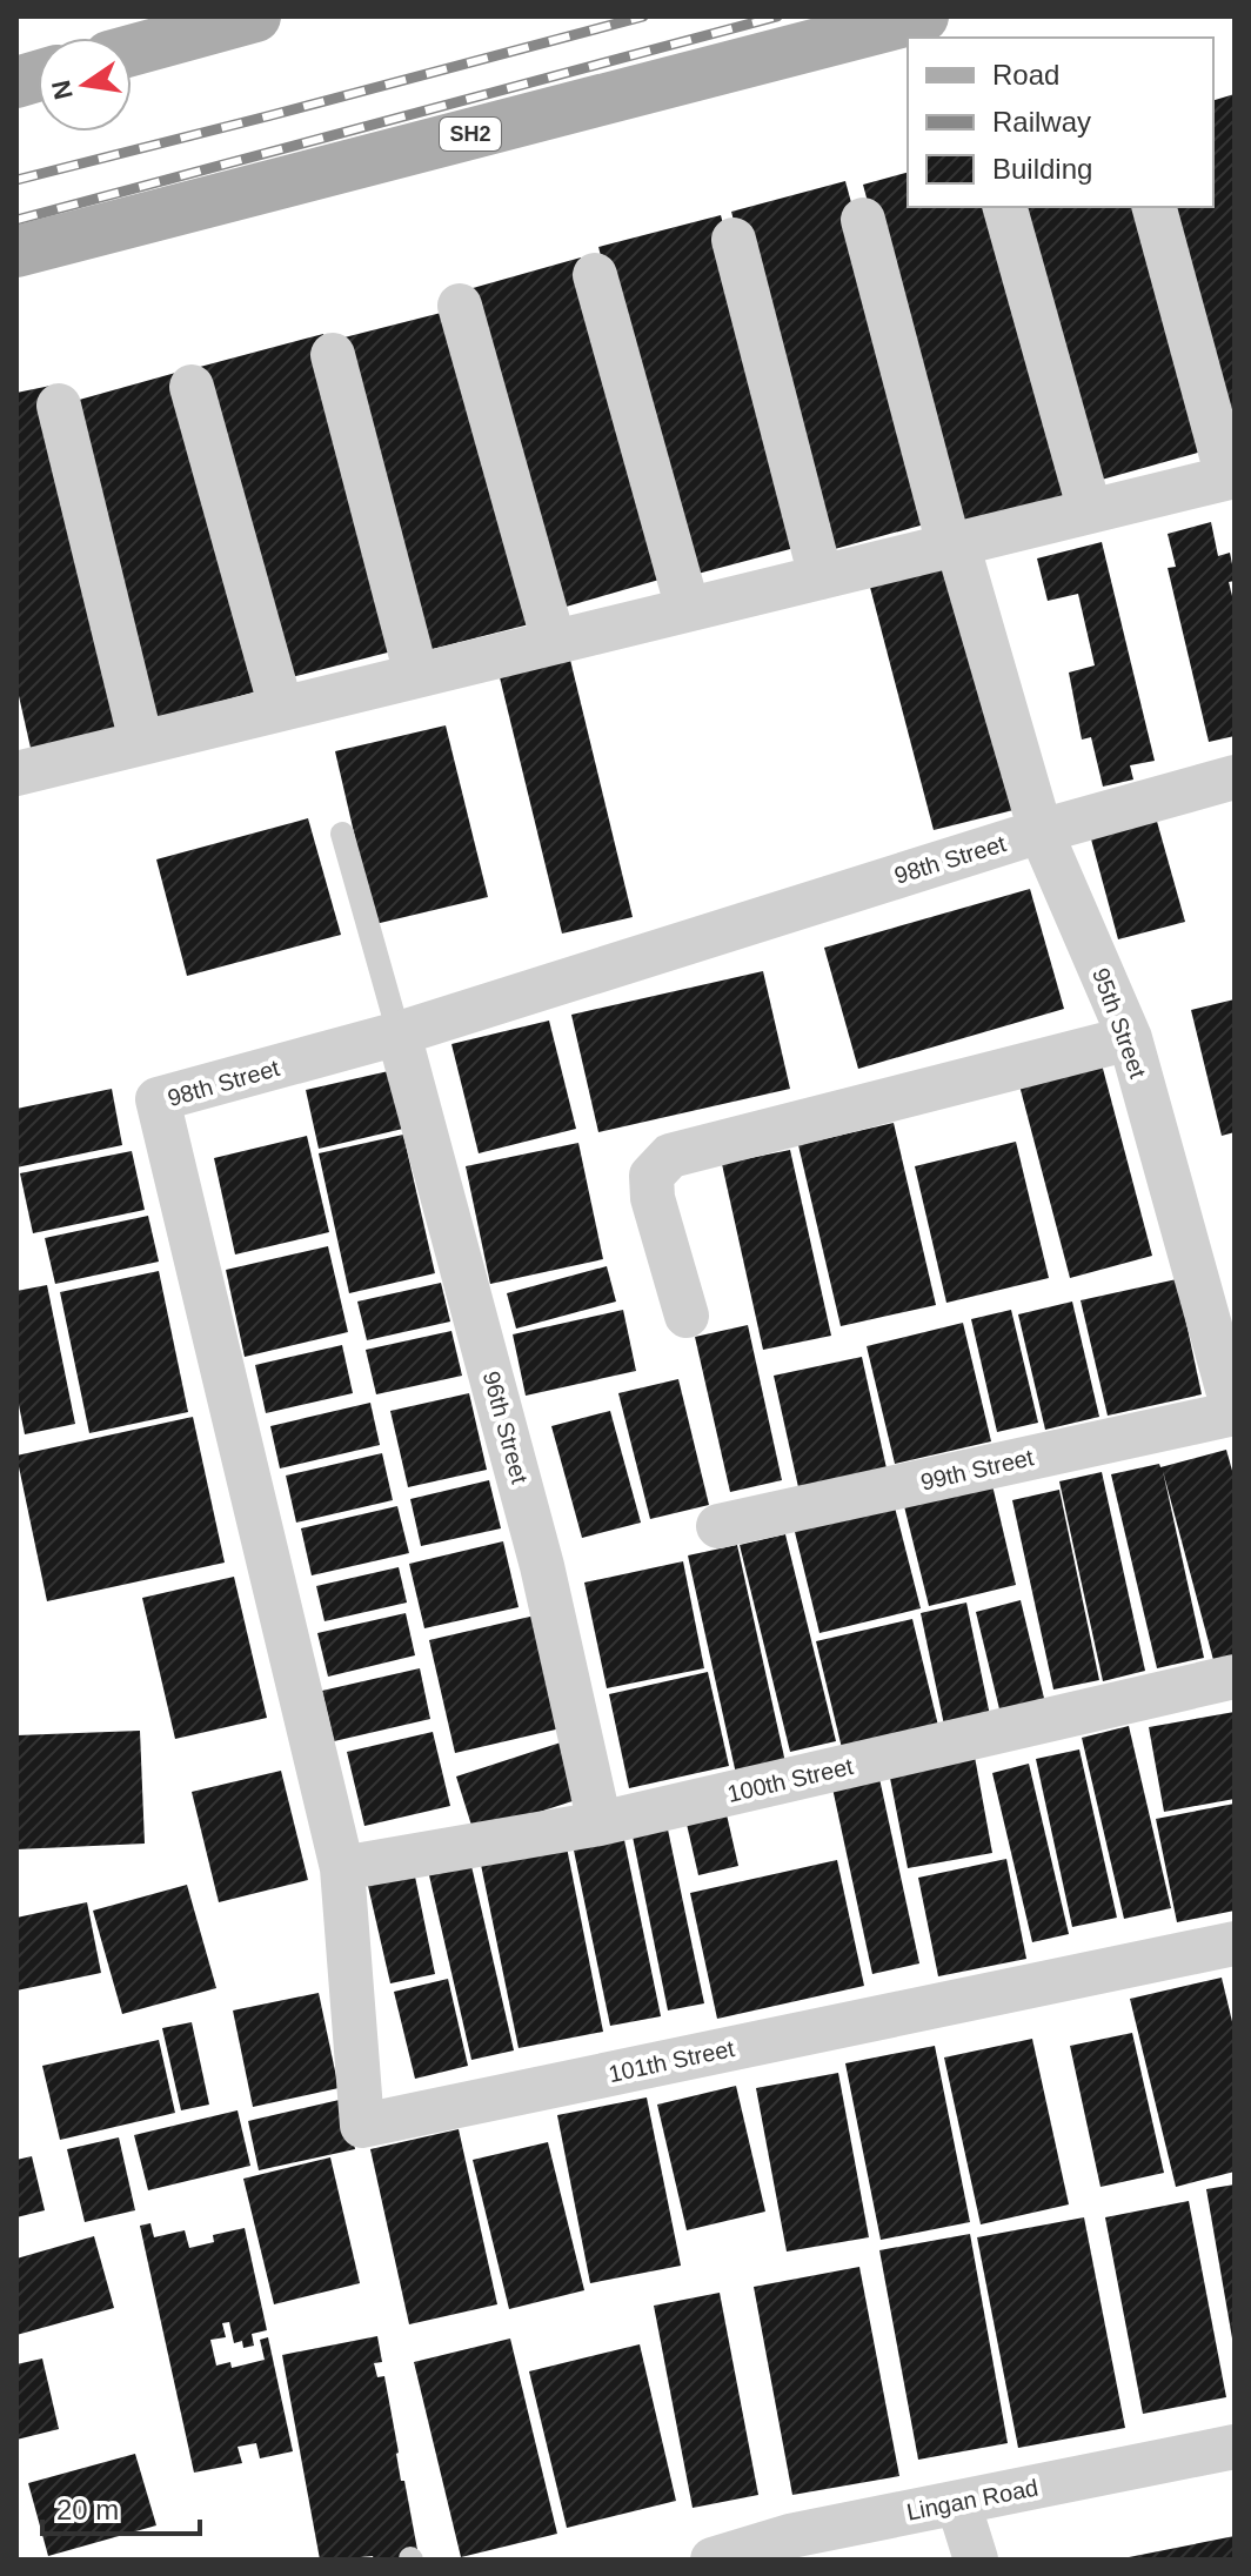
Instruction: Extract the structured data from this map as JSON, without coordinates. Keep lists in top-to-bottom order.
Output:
{
  "streets": {
    "main road": ["SH2"],
    "street": [
      "98th Street",
      "95th Street",
      "96th Street",
      "99th Street",
      "100th Street",
      "101th Street",
      "Lingan Road"
    ]
  },
  "crossings": [
    ["98th Street", "95th Street"],
    ["98th Street", "96th Street"],
    ["98th Street", "100th Street"],
    ["98th Street", "101th Street"],
    ["95th Street", "99th Street"],
    ["96th Street", "100th Street"],
    ["100th Street", "101th Street"]
  ],
  "legend": ["Road", "Railway", "Building"],
  "scale_bar": "20 m",
  "north": "left"
}
